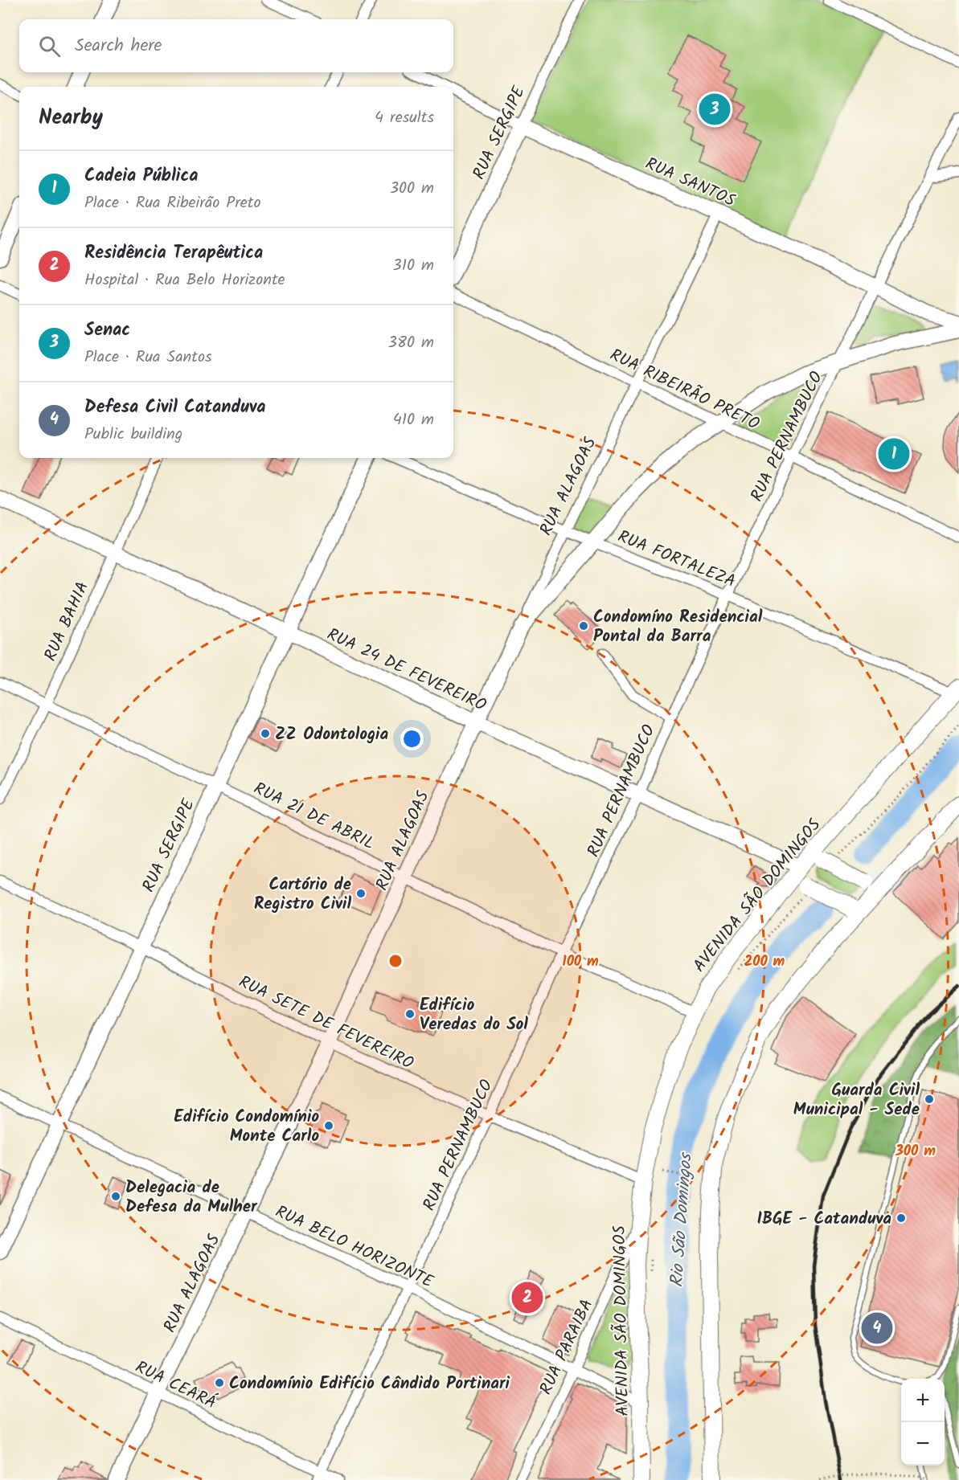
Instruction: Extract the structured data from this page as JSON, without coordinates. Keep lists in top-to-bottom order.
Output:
{
  "streets": {
    "main road": ["AVENIDA SÃO DOMINGOS"],
    "street": [
      "RUA SERGIPE",
      "RUA SANTOS",
      "RUA RIBEIRÃO PRETO",
      "RUA PERNAMBUCO",
      "RUA ALAGOAS",
      "RUA FORTALEZA",
      "RUA BAHIA",
      "RUA 24 DE FEVEREIRO",
      "RUA 21 DE ABRIL",
      "RUA SETE DE FEVEREIRO",
      "RUA BELO HORIZONTE",
      "RUA PARAIBA",
      "RUA CEARÁ"
    ]
  },
  "crossings": [
    ["RUA SERGIPE", "RUA SANTOS"],
    ["RUA SERGIPE", "RUA 24 DE FEVEREIRO"],
    ["RUA SERGIPE", "RUA 21 DE ABRIL"],
    ["RUA SERGIPE", "RUA SETE DE FEVEREIRO"],
    ["RUA SERGIPE", "RUA BELO HORIZONTE"],
    ["RUA SANTOS", "RUA PERNAMBUCO"],
    ["RUA SANTOS", "RUA ALAGOAS"],
    ["RUA RIBEIRÃO PRETO", "RUA PERNAMBUCO"],
    ["RUA RIBEIRÃO PRETO", "RUA ALAGOAS"],
    ["RUA PERNAMBUCO", "RUA FORTALEZA"],
    ["RUA PERNAMBUCO", "RUA 24 DE FEVEREIRO"],
    ["RUA PERNAMBUCO", "RUA 21 DE ABRIL"],
    ["RUA PERNAMBUCO", "RUA SETE DE FEVEREIRO"],
    ["RUA PERNAMBUCO", "RUA BELO HORIZONTE"],
    ["RUA PERNAMBUCO", "RUA CEARÁ"],
    ["RUA ALAGOAS", "RUA FORTALEZA"],
    ["RUA ALAGOAS", "RUA 24 DE FEVEREIRO"],
    ["RUA ALAGOAS", "RUA 21 DE ABRIL"],
    ["RUA ALAGOAS", "RUA SETE DE FEVEREIRO"],
    ["RUA ALAGOAS", "RUA BELO HORIZONTE"],
    ["RUA ALAGOAS", "RUA CEARÁ"],
    ["RUA FORTALEZA", "AVENIDA SÃO DOMINGOS"],
    ["RUA BAHIA", "RUA 24 DE FEVEREIRO"],
    ["RUA BAHIA", "RUA 21 DE ABRIL"],
    ["RUA 24 DE FEVEREIRO", "AVENIDA SÃO DOMINGOS"],
    ["RUA 21 DE ABRIL", "AVENIDA SÃO DOMINGOS"],
    ["AVENIDA SÃO DOMINGOS", "RUA SETE DE FEVEREIRO"],
    ["AVENIDA SÃO DOMINGOS", "RUA BELO HORIZONTE"],
    ["AVENIDA SÃO DOMINGOS", "RUA PARAIBA"],
    ["RUA BELO HORIZONTE", "RUA PARAIBA"]
  ],
  "water": ["Rio São Domingos"],
  "places": [
    "Condomíno Residencial Pontal da Barra",
    "ZZ Odontologia",
    "Cartório de Registro Civil",
    "Edifício Veredas do Sol",
    "Guarda Civil Municipal - Sede",
    "Edifício Condomínio Monte Carlo",
    "Delegacia de Defesa da Mulher",
    "IBGE - Catanduva",
    "Condomínio Edifício Cândido Portinari"
  ],
  "page": {
    "search": "Search here",
    "heading": ["Nearby", "4 results"],
    "pins": [
      "3",
      "1",
      "2",
      "4"
    ],
    "list": [
      {
        "mark": "1",
        "name": "Cadeia Pública",
        "note": "Place · Rua Ribeirão Preto",
        "value": "300 m"
      },
      {
        "mark": "2",
        "name": "Residência Terapêutica",
        "note": "Hospital · Rua Belo Horizonte",
        "value": "310 m"
      },
      {
        "mark": "3",
        "name": "Senac",
        "note": "Place · Rua Santos",
        "value": "380 m"
      },
      {
        "mark": "4",
        "name": "Defesa Civil Catanduva",
        "note": "Public building",
        "value": "410 m"
      }
    ],
    "map_buttons": ["+", "−"]
  },
  "rings": ["100 m", "200 m", "300 m"]
}
